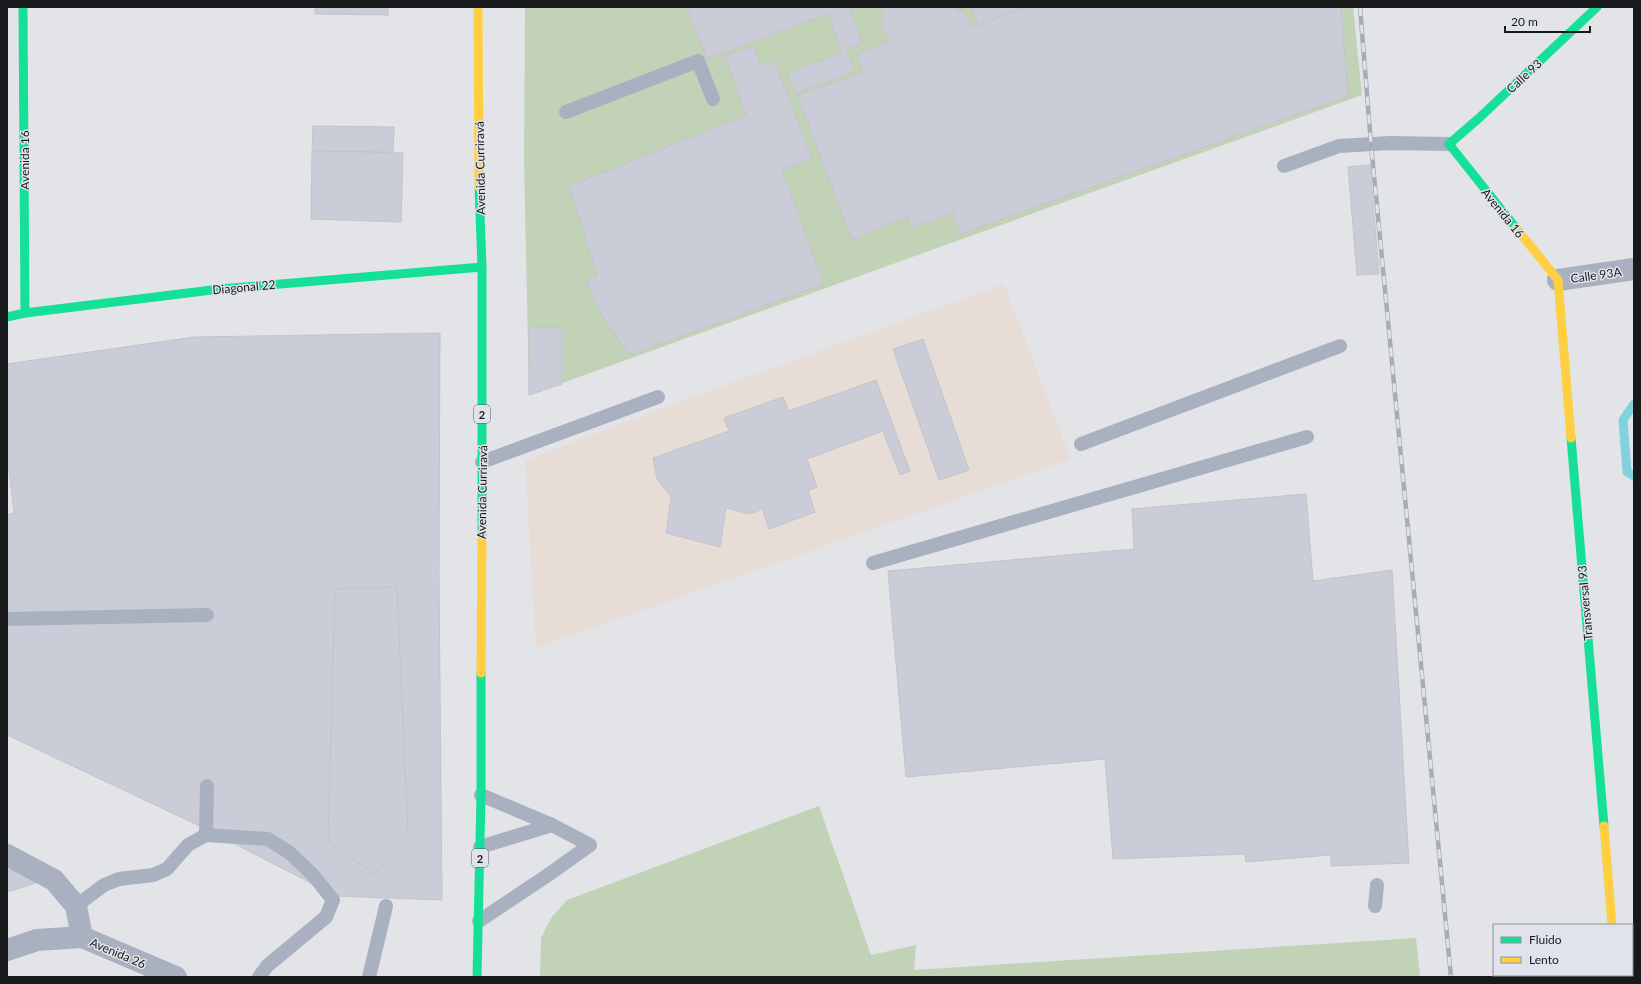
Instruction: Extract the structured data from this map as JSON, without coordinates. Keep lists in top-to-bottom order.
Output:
{
  "streets": {
    "main road": [
      "Calle 93",
      "Avenida 16",
      "Avenida Curriravá",
      "Diagonal 22",
      "2",
      "Transversal 93"
    ],
    "street": ["Calle 93A", "Avenida 26"]
  },
  "crossings": [
    ["Calle 93", "Avenida 16"],
    ["Avenida 16", "Calle 93A"],
    ["Avenida 16", "Diagonal 22"],
    ["Avenida 16", "Transversal 93"],
    ["Avenida Curriravá", "Diagonal 22"],
    ["Calle 93A", "Transversal 93"]
  ],
  "legend": ["Fluido", "Lento"],
  "scale_bar": "20 m"
}
